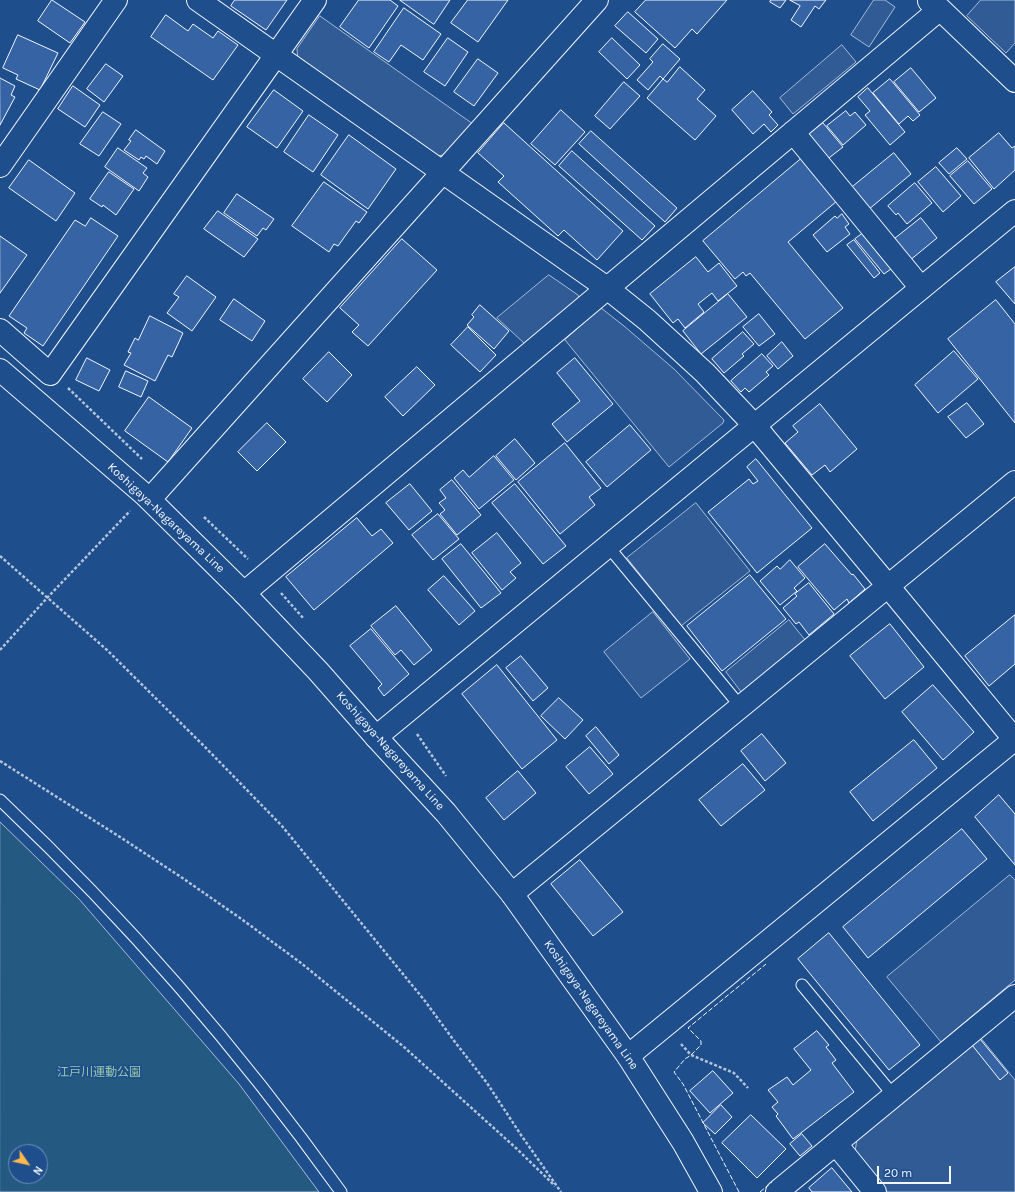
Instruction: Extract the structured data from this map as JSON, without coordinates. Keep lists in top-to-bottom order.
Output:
{
  "streets": {
    "street": ["Koshigaya-Nagareyama Line"]
  },
  "parks": ["江戸川運動公園"],
  "scale_bar": "20 m",
  "north": "bottom right"
}
